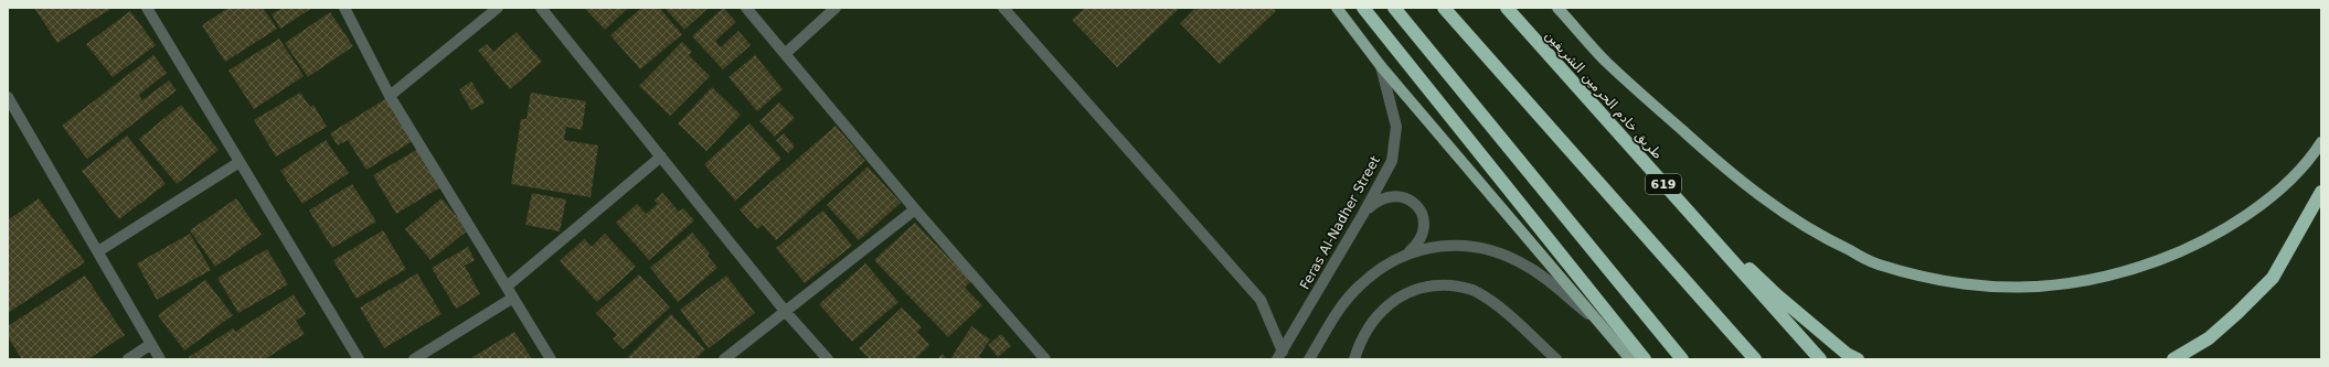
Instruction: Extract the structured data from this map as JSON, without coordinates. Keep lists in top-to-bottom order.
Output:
{
  "streets": {
    "highway": ["طريق خادم الحرمين الشريفين", "619"],
    "street": ["Feras Al-Nadher Street"]
  }
}
